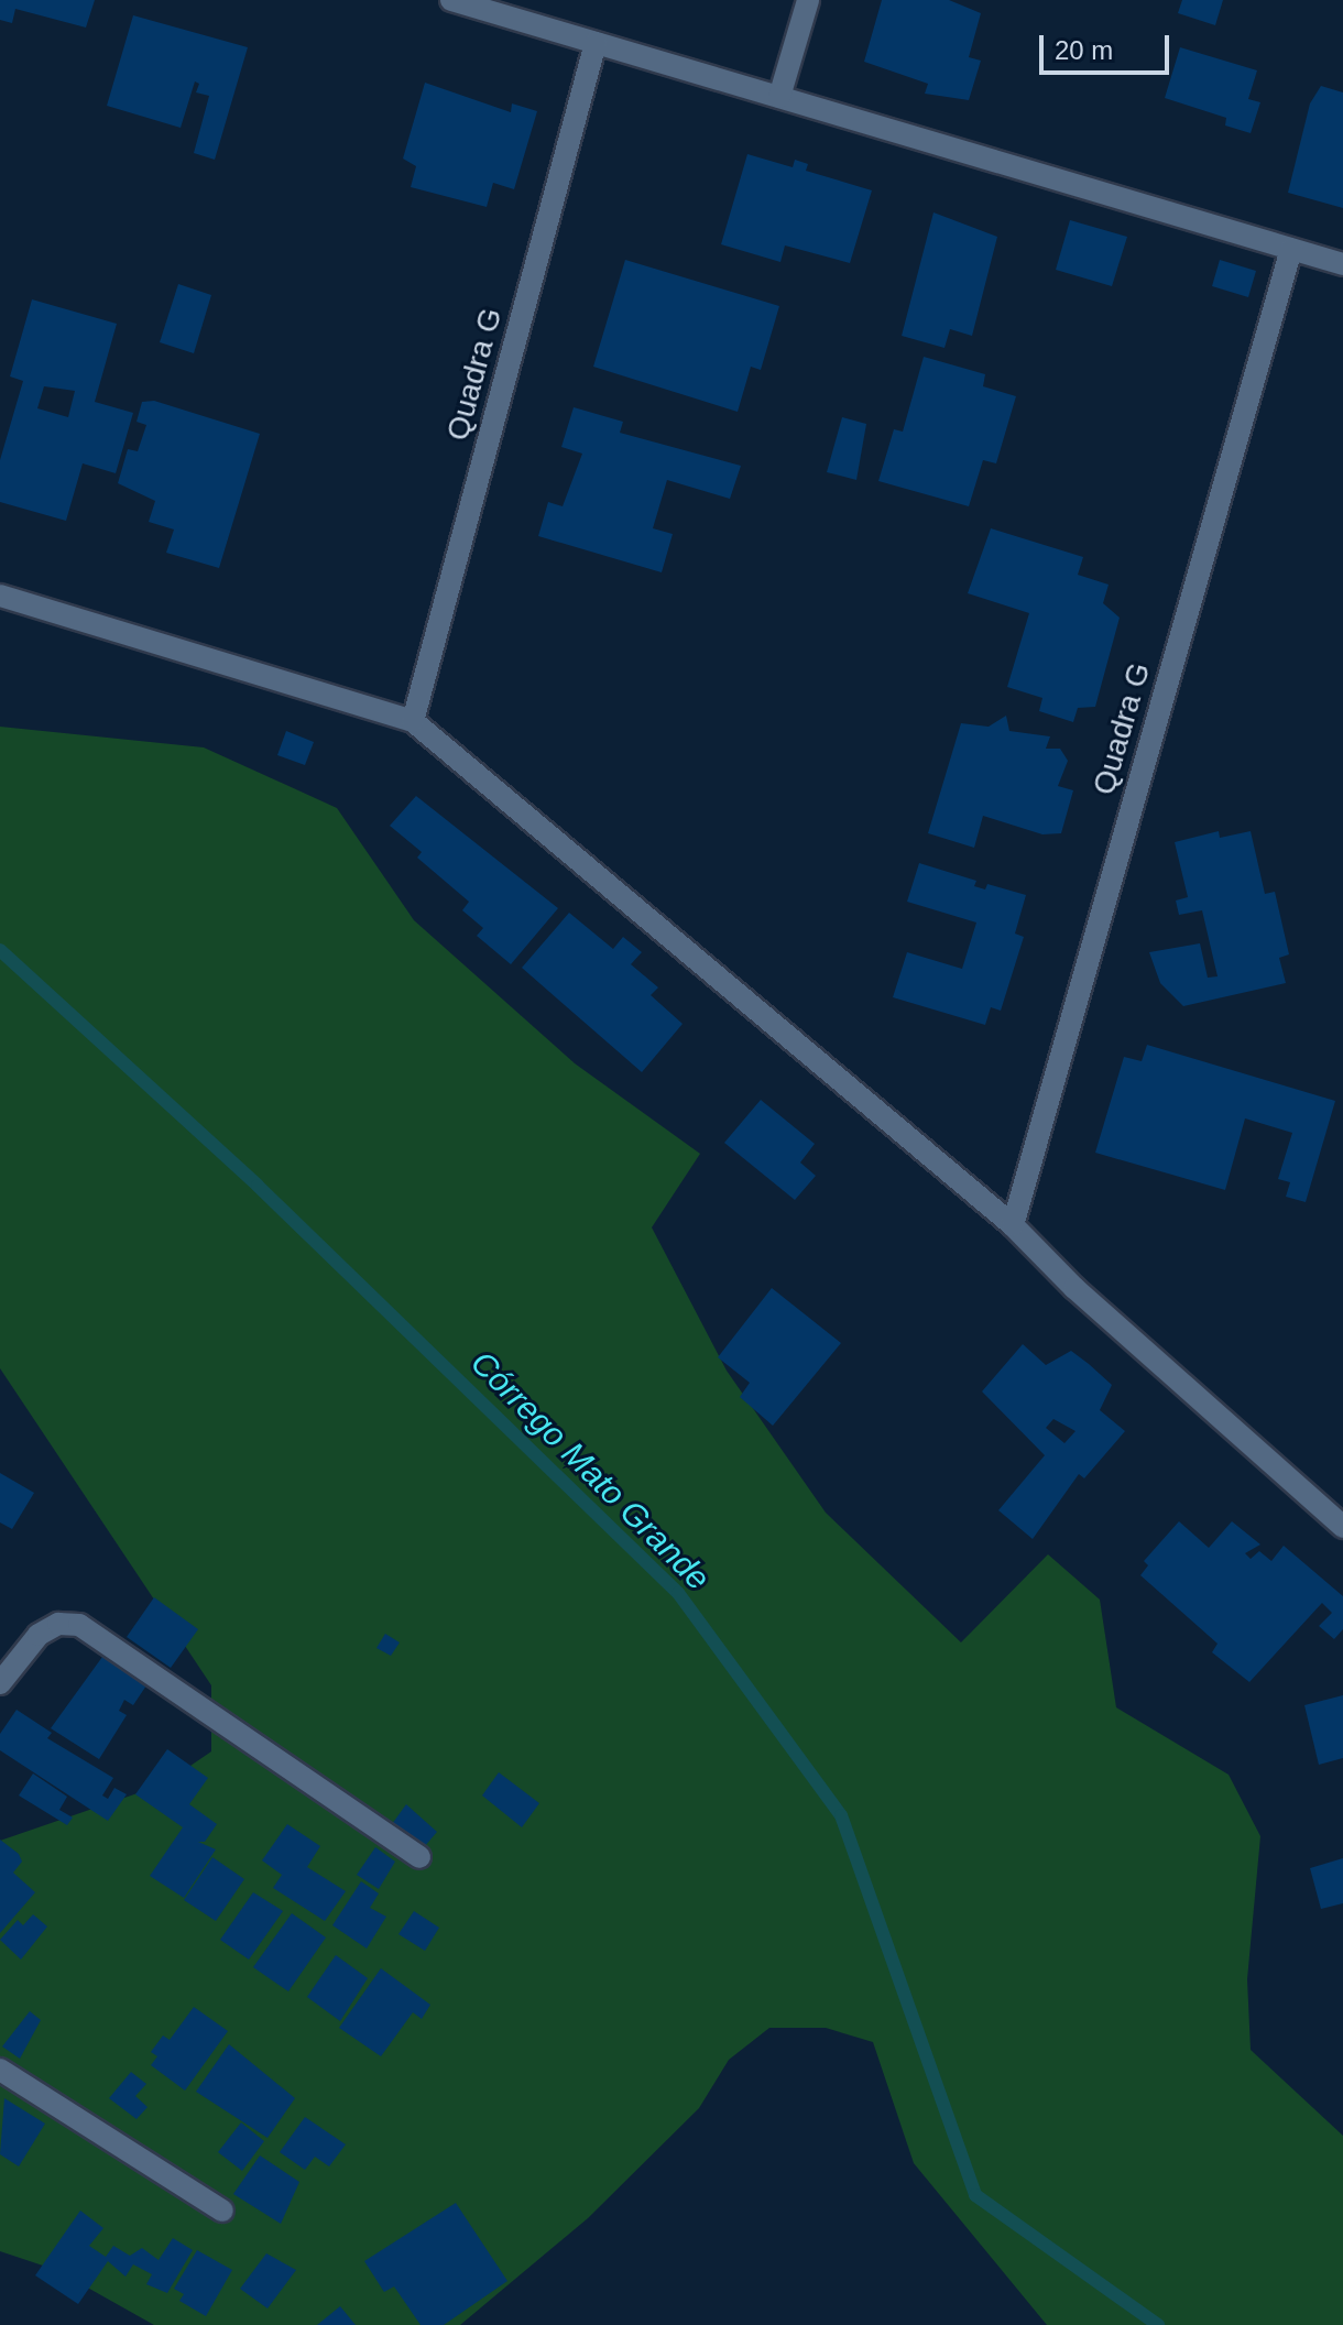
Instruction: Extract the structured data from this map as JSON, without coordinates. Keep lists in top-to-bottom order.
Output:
{
  "streets": {
    "street": ["Quadra G"]
  },
  "water": ["Córrego Mato Grande"],
  "scale_bar": "20 m"
}
